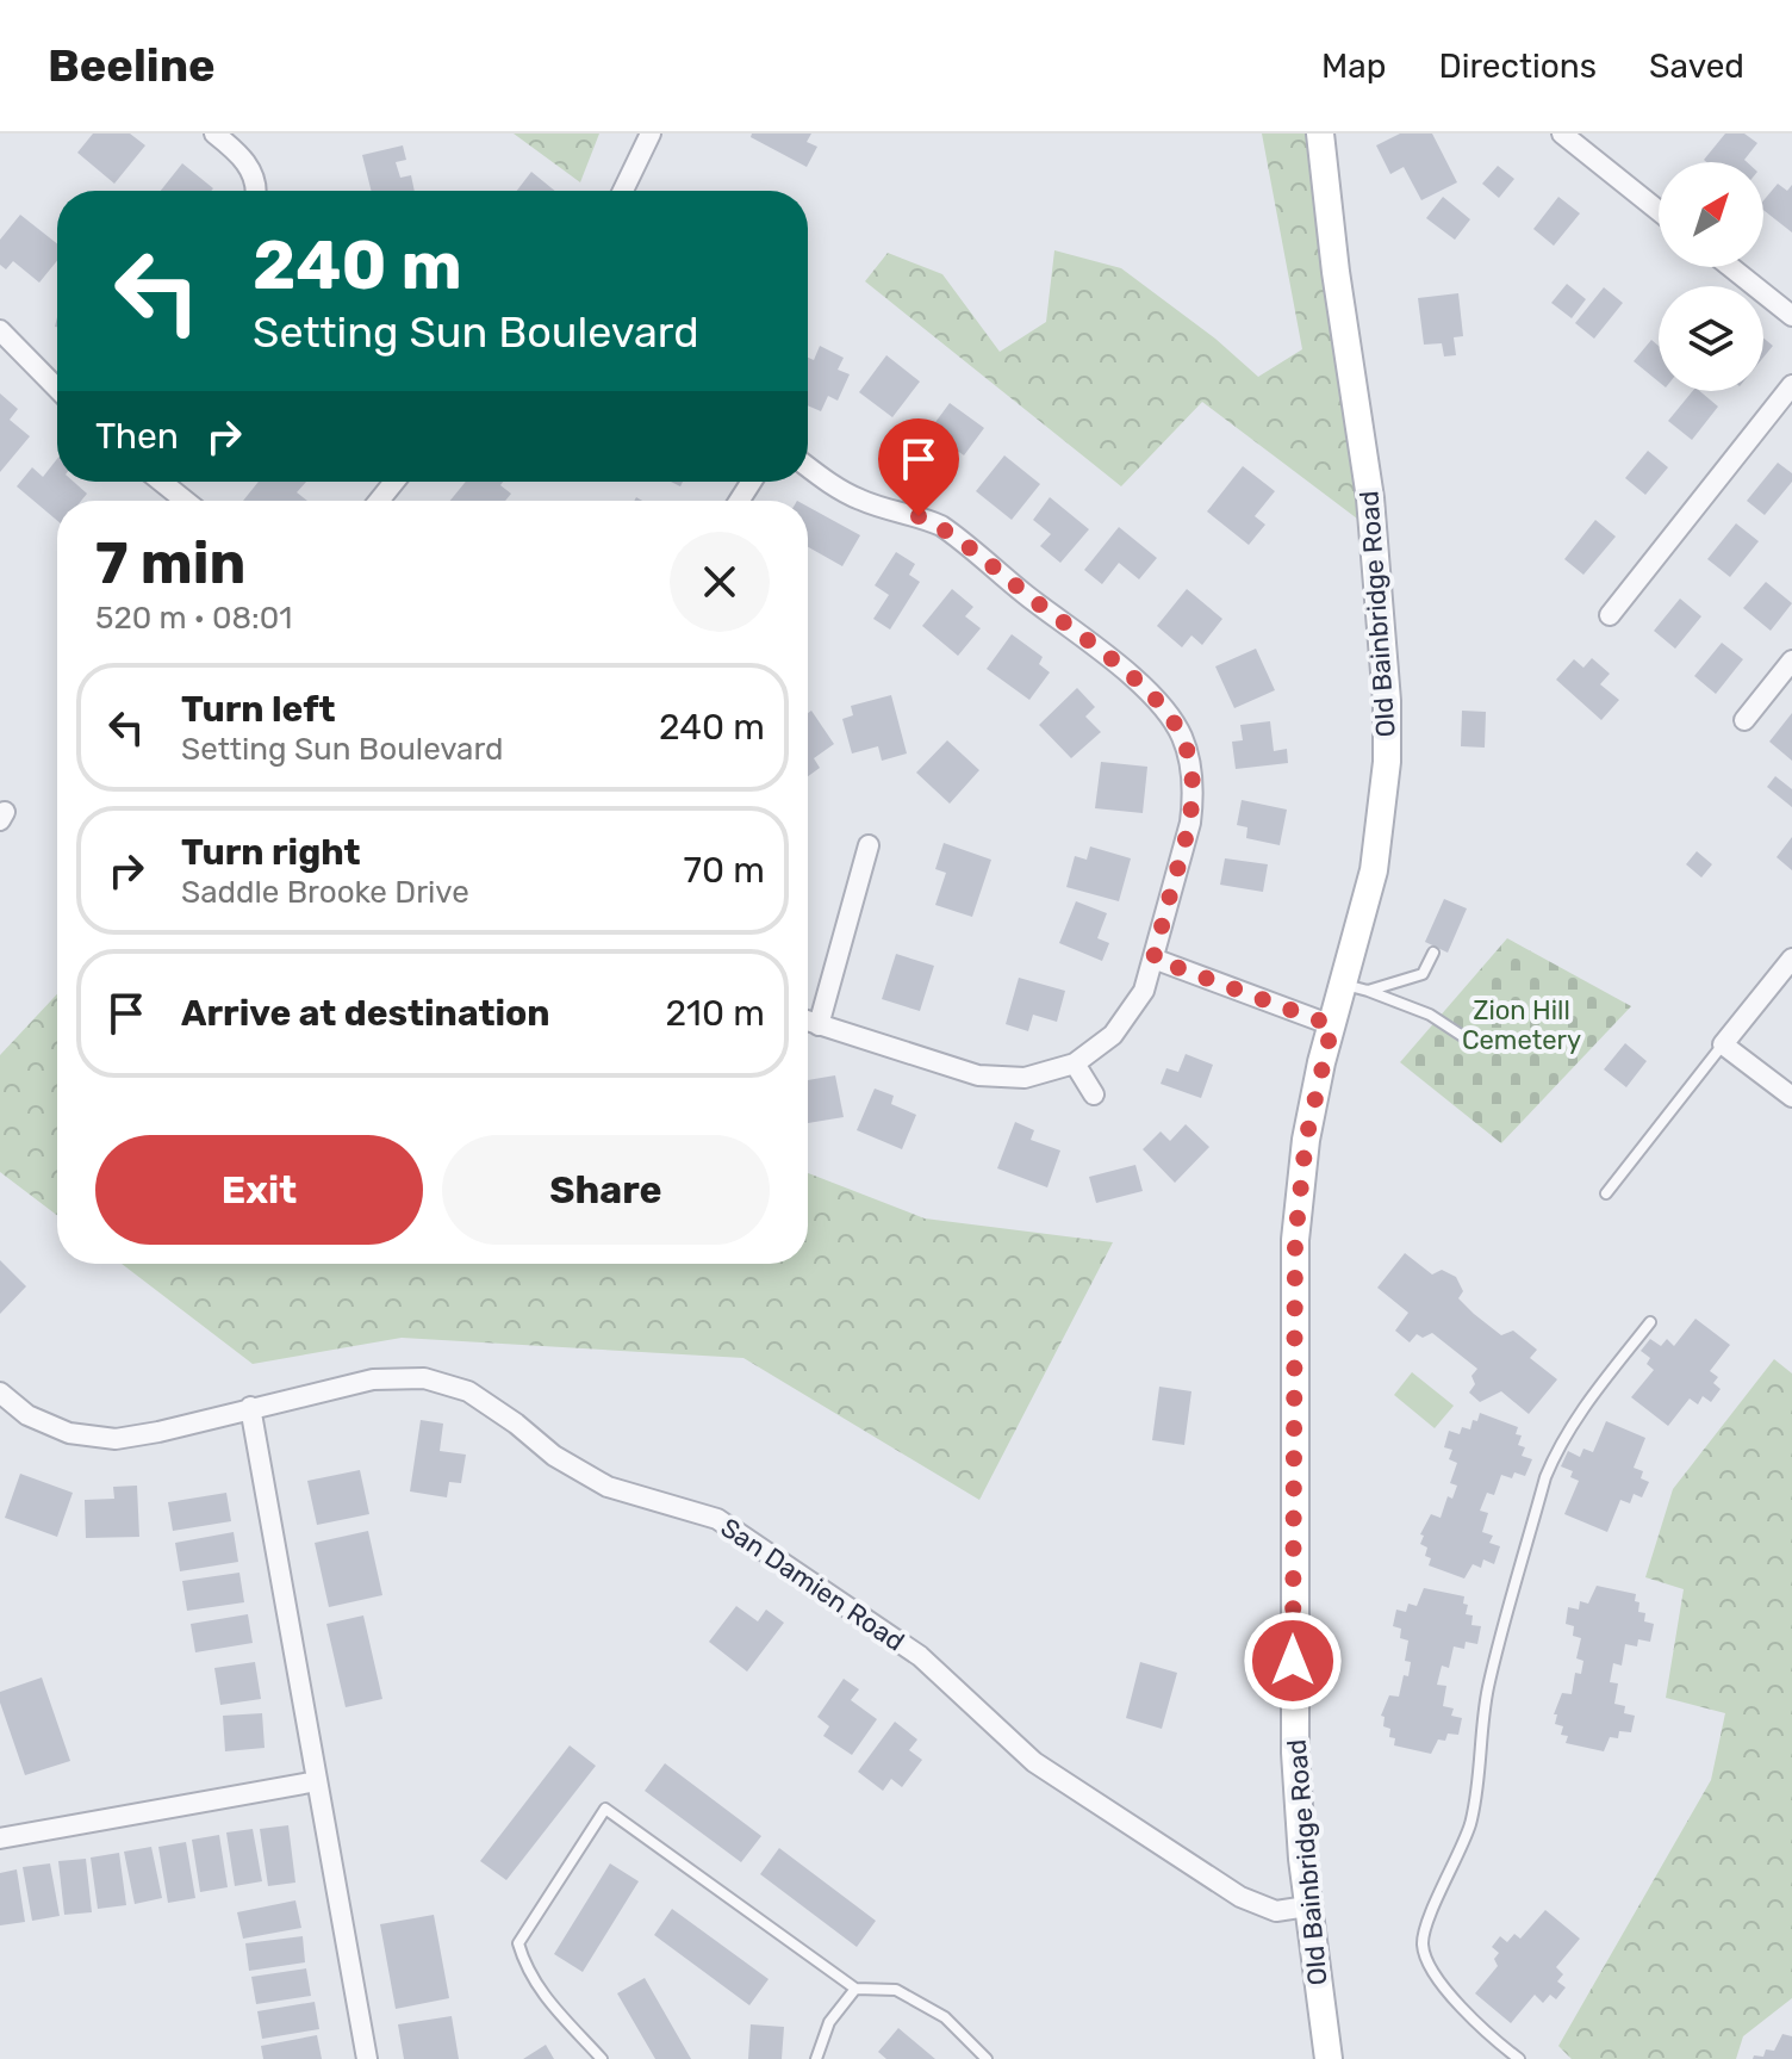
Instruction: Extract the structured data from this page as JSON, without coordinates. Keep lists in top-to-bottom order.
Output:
{
  "streets": {
    "main road": ["Old Bainbridge Road"],
    "street": ["San Damien Road"]
  },
  "crossings": [
    ["Old Bainbridge Road", "San Damien Road"]
  ],
  "parks": ["Zion Hill Cemetery"],
  "north": "top right",
  "page": {
    "header": "Beeline",
    "nav": ["Map", "Directions", "Saved"],
    "turn": ["240 m", "Setting Sun Boulevard"],
    "then": "Then",
    "heading": ["7 min", "520 m · 08:01"],
    "list": [
      {
        "name": "Turn left",
        "note": "Setting Sun Boulevard",
        "value": "240 m"
      },
      {
        "name": "Turn right",
        "note": "Saddle Brooke Drive",
        "value": "70 m"
      },
      {
        "name": "Arrive at destination",
        "value": "210 m"
      }
    ],
    "buttons": ["Exit", "Share"]
  }
}
